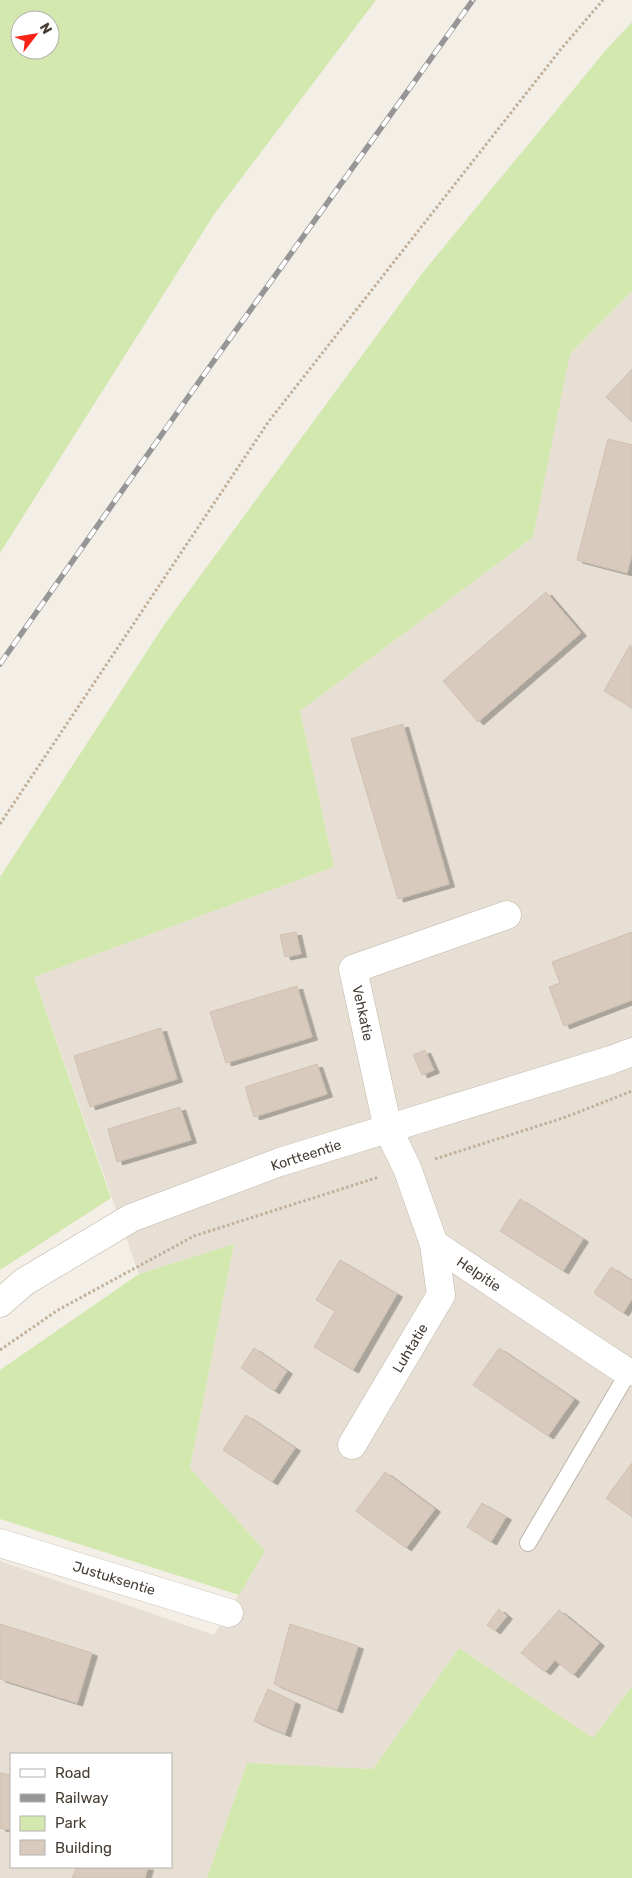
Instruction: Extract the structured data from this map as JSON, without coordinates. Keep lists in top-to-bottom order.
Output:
{
  "streets": {
    "street": [
      "Vehkatie",
      "Kortteentie",
      "Helpitie",
      "Luhtatie",
      "Justuksentie"
    ]
  },
  "crossings": [
    ["Vehkatie", "Kortteentie"],
    ["Helpitie", "Luhtatie"]
  ],
  "legend": [
    "Road",
    "Railway",
    "Park",
    "Building"
  ],
  "north": "top right"
}
